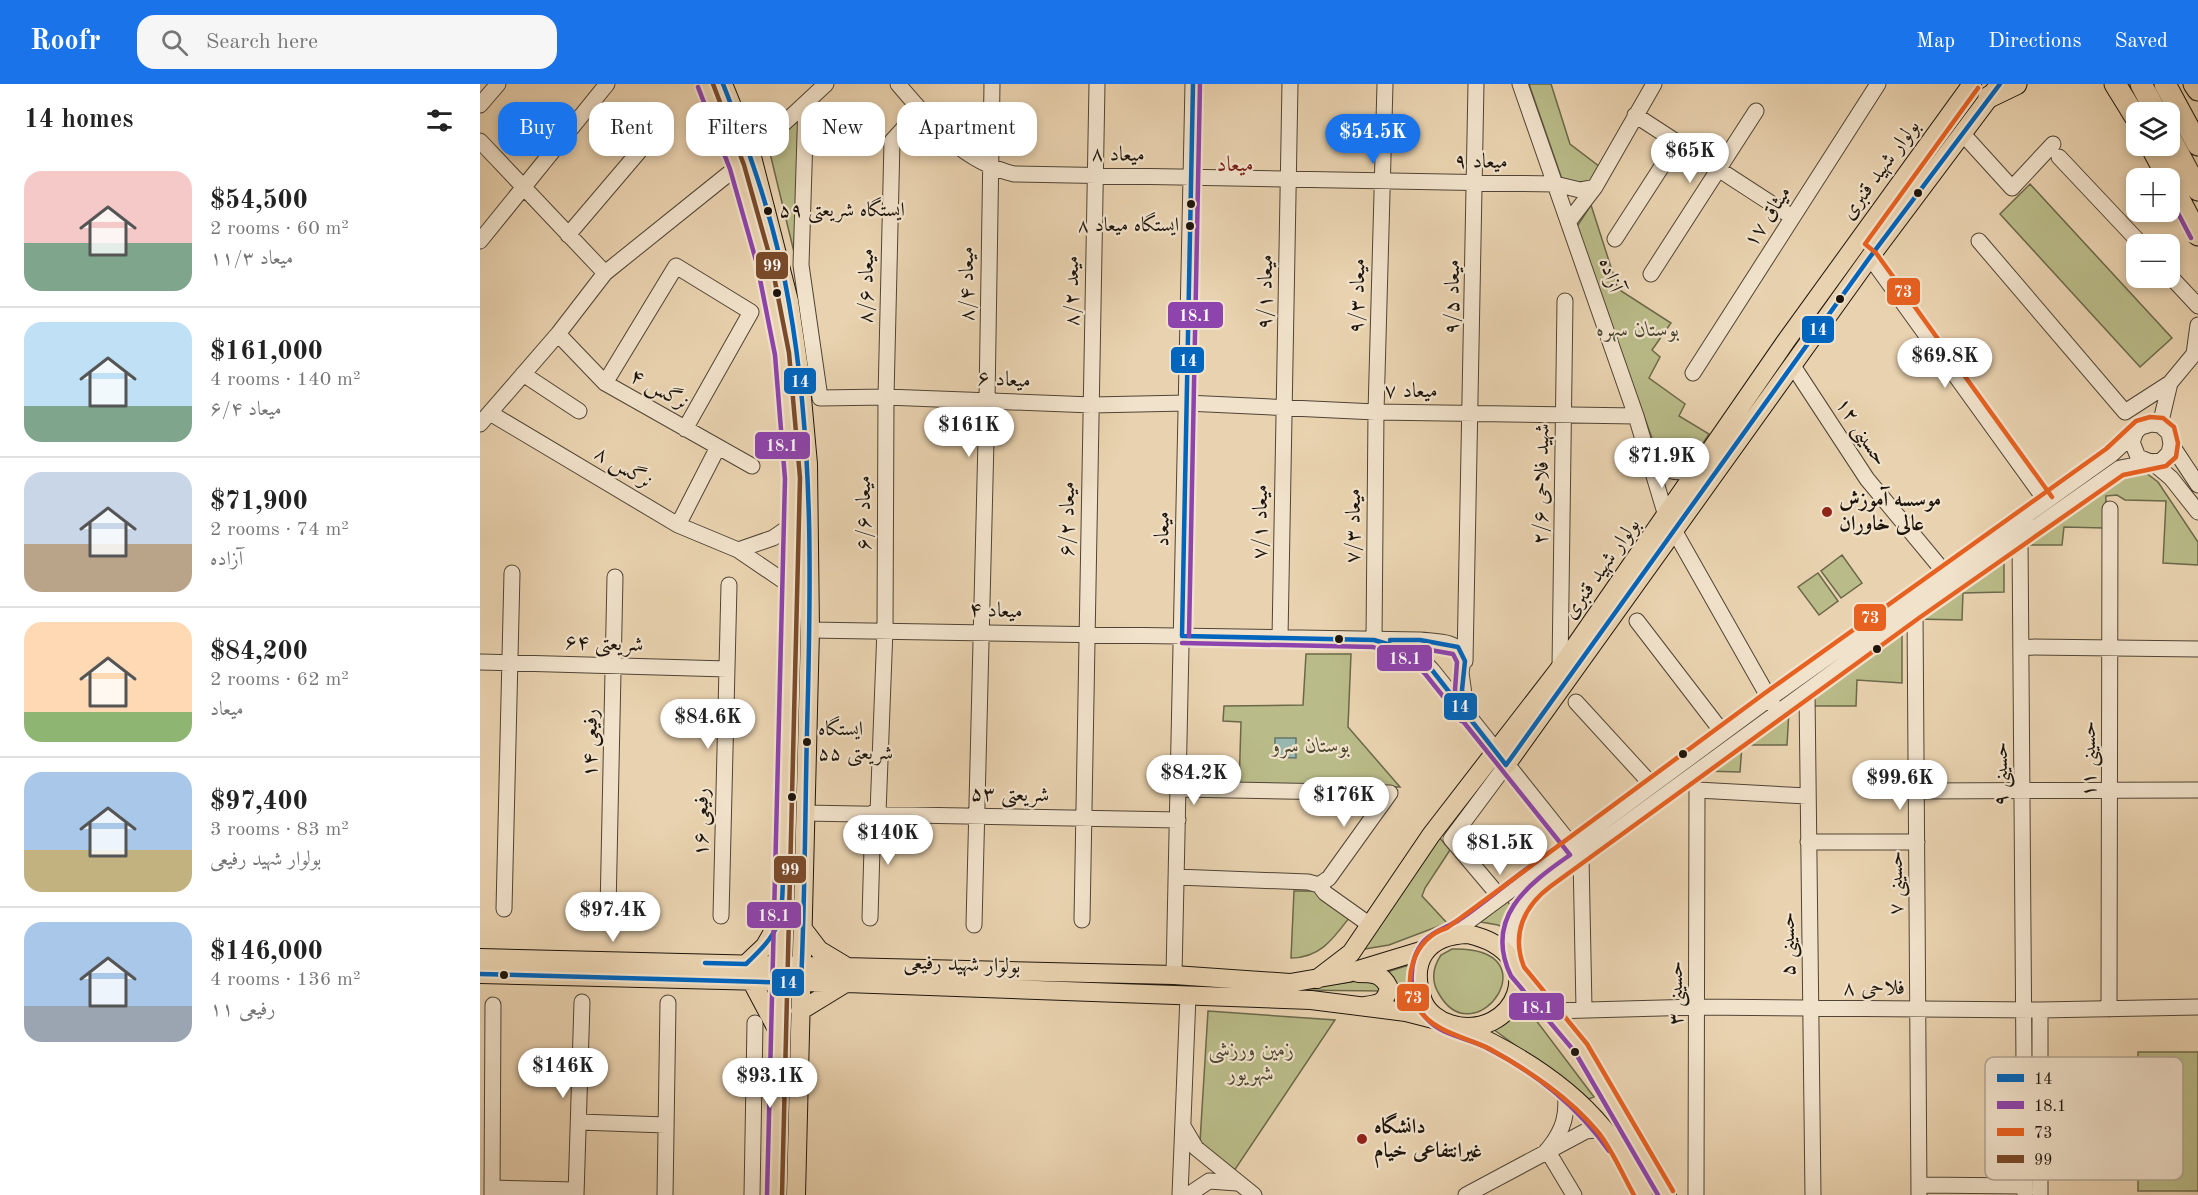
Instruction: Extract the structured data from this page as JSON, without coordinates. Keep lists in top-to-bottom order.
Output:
{
  "streets": {
    "main road": ["بولوار شهید قنبری", "بولوار شهید رفیعی"],
    "street": [
      "میعاد ۸",
      "میعاد ۹",
      "میثاق ۱۷",
      "آزاده",
      "میعاد ۸/۴",
      "میعاد ۸/۶",
      "میعد ۸/۲",
      "میعاد ۹/۱",
      "میعاد ۹/۳",
      "میعاد ۹/۵",
      "میعاد ۶",
      "نرگس ۴",
      "میعاد ۷",
      "حسینی ۱۲",
      "نرگس ۸",
      "شهید فلاحی ۲/۶",
      "میعاد ۶/۶",
      "میعاد ۶/۲",
      "میعاد ۷/۱",
      "میعاد ۷/۳",
      "میعاد",
      "میعاد ۴",
      "شریعتی ۶۴",
      "رفیعی ۱۴",
      "حسینی ۱۱",
      "حسینی ۹",
      "شریعتی ۵۳",
      "رفیعی ۱۶",
      "حسینی ۷",
      "حسینی ۵",
      "فلاحی ۸",
      "حسینی ۳"
    ]
  },
  "crossings": [
    ["میعاد ۸", "میعاد ۹"],
    ["میعاد ۸", "میعاد ۸/۴"],
    ["میعاد ۸", "میعد ۸/۲"],
    ["میعاد ۸", "میعاد"],
    ["میعاد ۹", "آزاده"],
    ["میعاد ۹", "میعاد ۹/۱"],
    ["میعاد ۹", "میعاد ۹/۳"],
    ["میعاد ۹", "میعاد ۹/۵"],
    ["میعاد ۹", "میعاد"],
    ["بولوار شهید قنبری", "آزاده"],
    ["بولوار شهید قنبری", "حسینی ۱۲"],
    ["بولوار شهید قنبری", "شهید فلاحی ۲/۶"],
    ["بولوار شهید قنبری", "بولوار شهید رفیعی"],
    ["آزاده", "میعاد ۷"],
    ["میعاد ۸/۴", "میعاد ۶"],
    ["میعاد ۸/۴", "میعاد ۴"],
    ["میعاد ۸/۴", "شریعتی ۵۳"],
    ["میعاد ۸/۶", "میعاد ۶"],
    ["میعاد ۸/۶", "میعاد ۶/۶"],
    ["میعد ۸/۲", "میعاد ۶"],
    ["میعد ۸/۲", "میعاد ۶/۲"],
    ["میعاد ۹/۱", "میعاد ۷"],
    ["میعاد ۹/۱", "میعاد ۷/۱"],
    ["میعاد ۹/۳", "میعاد ۷"],
    ["میعاد ۹/۳", "میعاد ۷/۳"],
    ["میعاد ۹/۵", "میعاد ۷"],
    ["میعاد ۶", "میعاد ۷"],
    ["میعاد ۶", "میعاد ۶/۶"],
    ["میعاد ۶", "میعاد ۶/۲"],
    ["میعاد ۶", "میعاد"],
    ["میعاد ۷", "شهید فلاحی ۲/۶"],
    ["میعاد ۷", "میعاد ۷/۱"],
    ["میعاد ۷", "میعاد ۷/۳"],
    ["میعاد ۷", "میعاد"],
    ["میعاد ۶/۶", "میعاد ۴"],
    ["میعاد ۶/۶", "شریعتی ۵۳"],
    ["میعاد ۶/۲", "میعاد ۴"],
    ["میعاد ۶/۲", "شریعتی ۵۳"],
    ["میعاد ۷/۱", "میعاد ۴"],
    ["میعاد ۷/۳", "میعاد ۴"],
    ["میعاد", "میعاد ۴"],
    ["میعاد", "شریعتی ۵۳"],
    ["میعاد", "بولوار شهید رفیعی"],
    ["شریعتی ۶۴", "رفیعی ۱۴"],
    ["شریعتی ۶۴", "رفیعی ۱۶"],
    ["حسینی ۱۱", "فلاحی ۸"],
    ["حسینی ۹", "فلاحی ۸"],
    ["حسینی ۷", "فلاحی ۸"],
    ["حسینی ۵", "فلاحی ۸"],
    ["حسینی ۵", "حسینی ۳"],
    ["فلاحی ۸", "حسینی ۳"]
  ],
  "districts": ["میعاد"],
  "parks": ["بوستان سهره", "بوستان سرو", "زمین ورزشی شهریور"],
  "places": [
    "ایستگاه شریعتی ۵۹",
    "ایستگاه میعاد ۸",
    "موسسه آموزش عالی خاوران",
    "ایستگاه شریعتی ۵۵",
    "دانشگاه غیرانتفاعی خیام"
  ],
  "lines": [
    "transit line 14",
    "transit line 18.1",
    "transit line 99",
    "transit line 73"
  ],
  "legend": [
    "14",
    "18.1",
    "73",
    "99"
  ],
  "page": {
    "header": "Roofr",
    "search": "Search here",
    "nav": ["Map", "Directions", "Saved"],
    "heading": "14 homes",
    "map_buttons": ["+", "−"],
    "chip": [
      "Buy",
      "Rent",
      "Filters",
      "New",
      "Apartment"
    ],
    "price": [
      "$54.5K",
      "$65K",
      "$69.8K",
      "$161K",
      "$71.9K",
      "$84.6K",
      "$84.2K",
      "$99.6K",
      "$176K",
      "$140K",
      "$81.5K",
      "$97.4K",
      "$146K",
      "$93.1K"
    ],
    "list": [
      {
        "name": "$54,500",
        "note": "2 rooms · 60 m² · میعاد ۱۱/۳"
      },
      {
        "name": "$161,000",
        "note": "4 rooms · 140 m² · میعاد ۶/۴"
      },
      {
        "name": "$71,900",
        "note": "2 rooms · 74 m² · آزاده"
      },
      {
        "name": "$84,200",
        "note": "2 rooms · 62 m² · میعاد"
      },
      {
        "name": "$97,400",
        "note": "3 rooms · 83 m² · بولوار شهید رفیعی"
      },
      {
        "name": "$146,000",
        "note": "4 rooms · 136 m² · رفیعی ۱۱"
      }
    ]
  }
}
